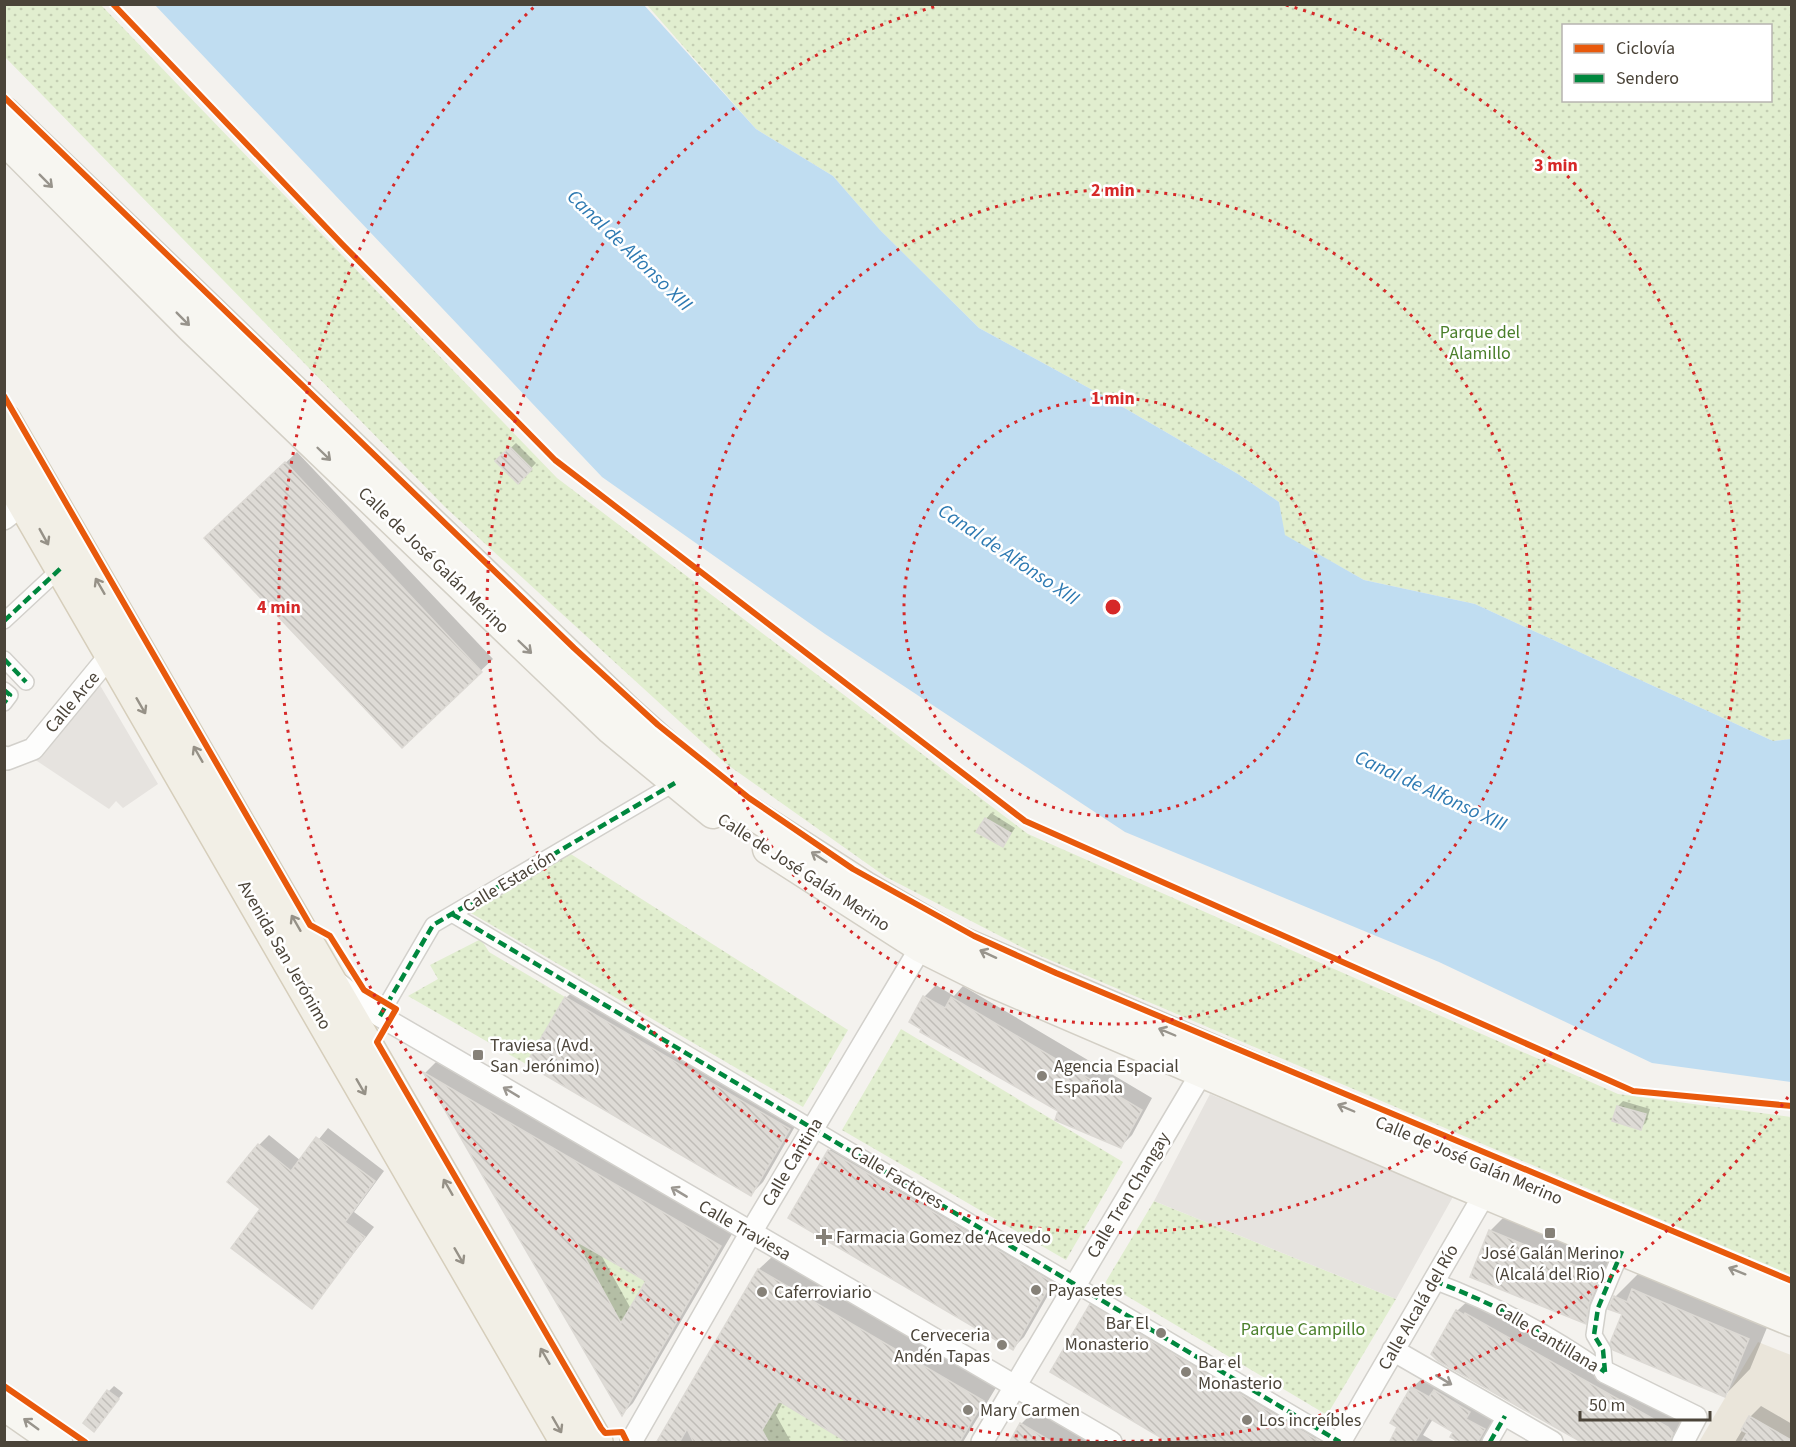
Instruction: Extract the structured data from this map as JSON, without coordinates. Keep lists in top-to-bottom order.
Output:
{
  "streets": {
    "main road": ["Calle de José Galán Merino", "Avenida San Jerónimo"],
    "street": [
      "Calle Arce",
      "Calle Estación",
      "Calle Cantina",
      "Calle Factores",
      "Calle Tren Changay",
      "Calle Traviesa",
      "Calle Alcalá del Río",
      "Calle Cantillana"
    ]
  },
  "crossings": [
    ["Calle de José Galán Merino", "Calle Estación"],
    ["Calle de José Galán Merino", "Calle Cantina"],
    ["Calle de José Galán Merino", "Calle Tren Changay"],
    ["Calle de José Galán Merino", "Calle Alcalá del Río"],
    ["Calle Arce", "Avenida San Jerónimo"],
    ["Calle Estación", "Avenida San Jerónimo"],
    ["Calle Estación", "Calle Factores"],
    ["Calle Estación", "Calle Traviesa"],
    ["Avenida San Jerónimo", "Calle Traviesa"],
    ["Calle Cantina", "Calle Factores"],
    ["Calle Cantina", "Calle Traviesa"],
    ["Calle Factores", "Calle Tren Changay"],
    ["Calle Factores", "Calle Alcalá del Río"],
    ["Calle Tren Changay", "Calle Traviesa"],
    ["Calle Alcalá del Río", "Calle Cantillana"]
  ],
  "one_way": ["Calle Traviesa"],
  "water": ["Canal de Alfonso XIII"],
  "parks": ["Parque del Alamillo", "Parque Campillo"],
  "places": {
    "transit": ["Traviesa (Avd. San Jerónimo)", "José Galán Merino (Alcalá del Rio)"],
    "other": [
      "Agencia Espacial Española",
      "Payasetes",
      "Caferroviario",
      "Bar El Monasterio",
      "Cerveceria Andén Tapas",
      "Bar el Monasterio",
      "Mary Carmen",
      "Los increíbles"
    ],
    "health": ["Farmacia Gomez de Acevedo"]
  },
  "legend": ["Ciclovía", "Sendero"],
  "scale_bar": "50 m",
  "rings": [
    "3 min",
    "2 min",
    "1 min",
    "4 min"
  ]
}
